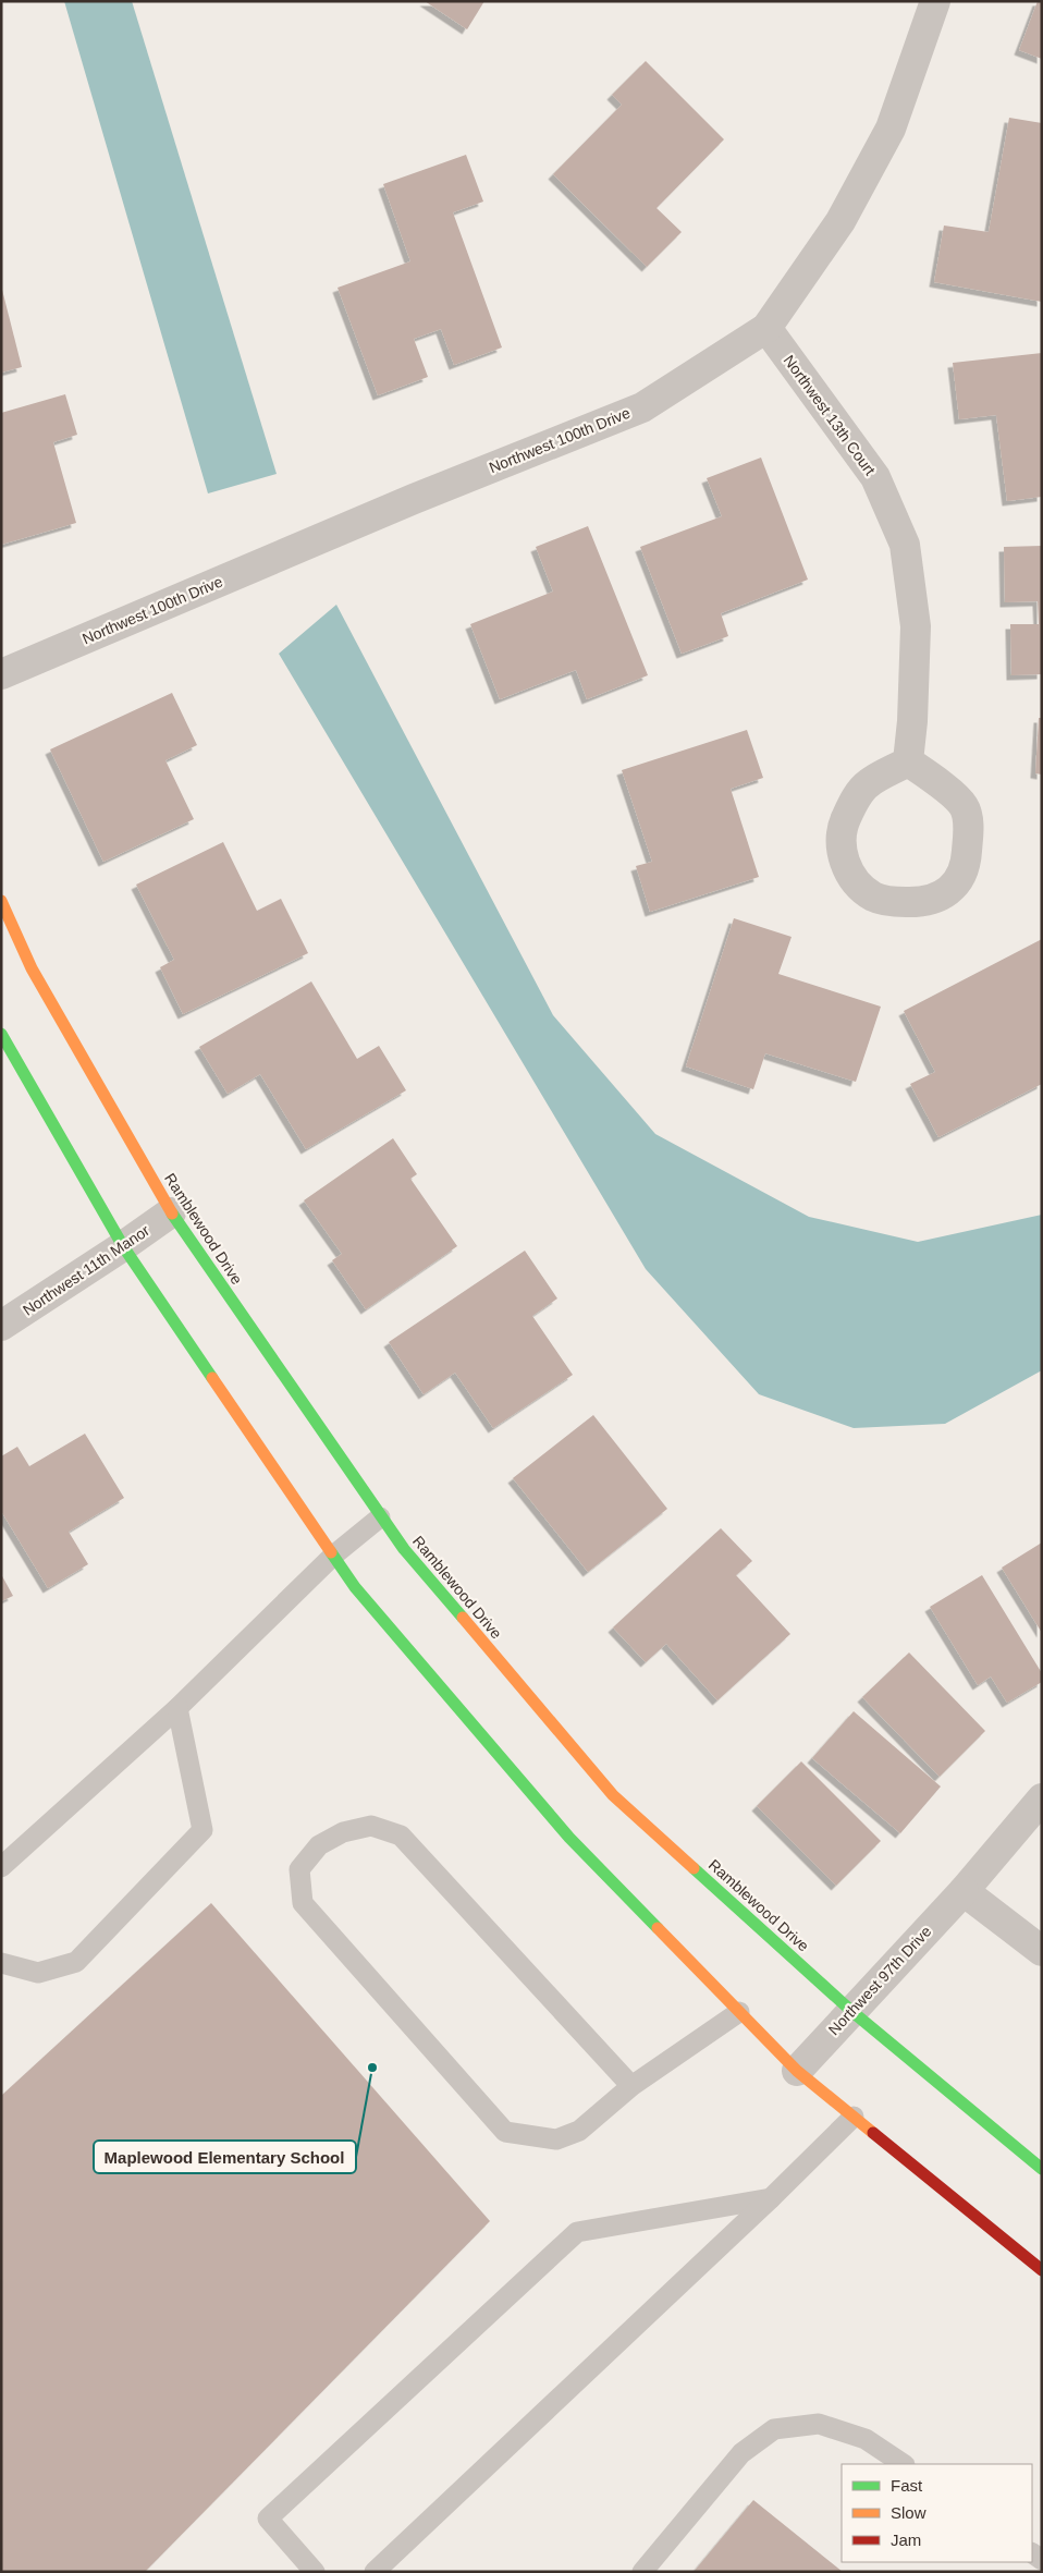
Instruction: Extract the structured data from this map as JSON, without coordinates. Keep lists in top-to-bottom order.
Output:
{
  "streets": {
    "street": [
      "Northwest 13th Court",
      "Northwest 100th Drive",
      "Ramblewood Drive",
      "Northwest 11th Manor",
      "Northwest 97th Drive"
    ]
  },
  "crossings": [
    ["Northwest 13th Court", "Northwest 100th Drive"],
    ["Ramblewood Drive", "Northwest 11th Manor"],
    ["Ramblewood Drive", "Northwest 97th Drive"]
  ],
  "places": ["Maplewood Elementary School"],
  "legend": ["Fast", "Slow", "Jam"]
}
